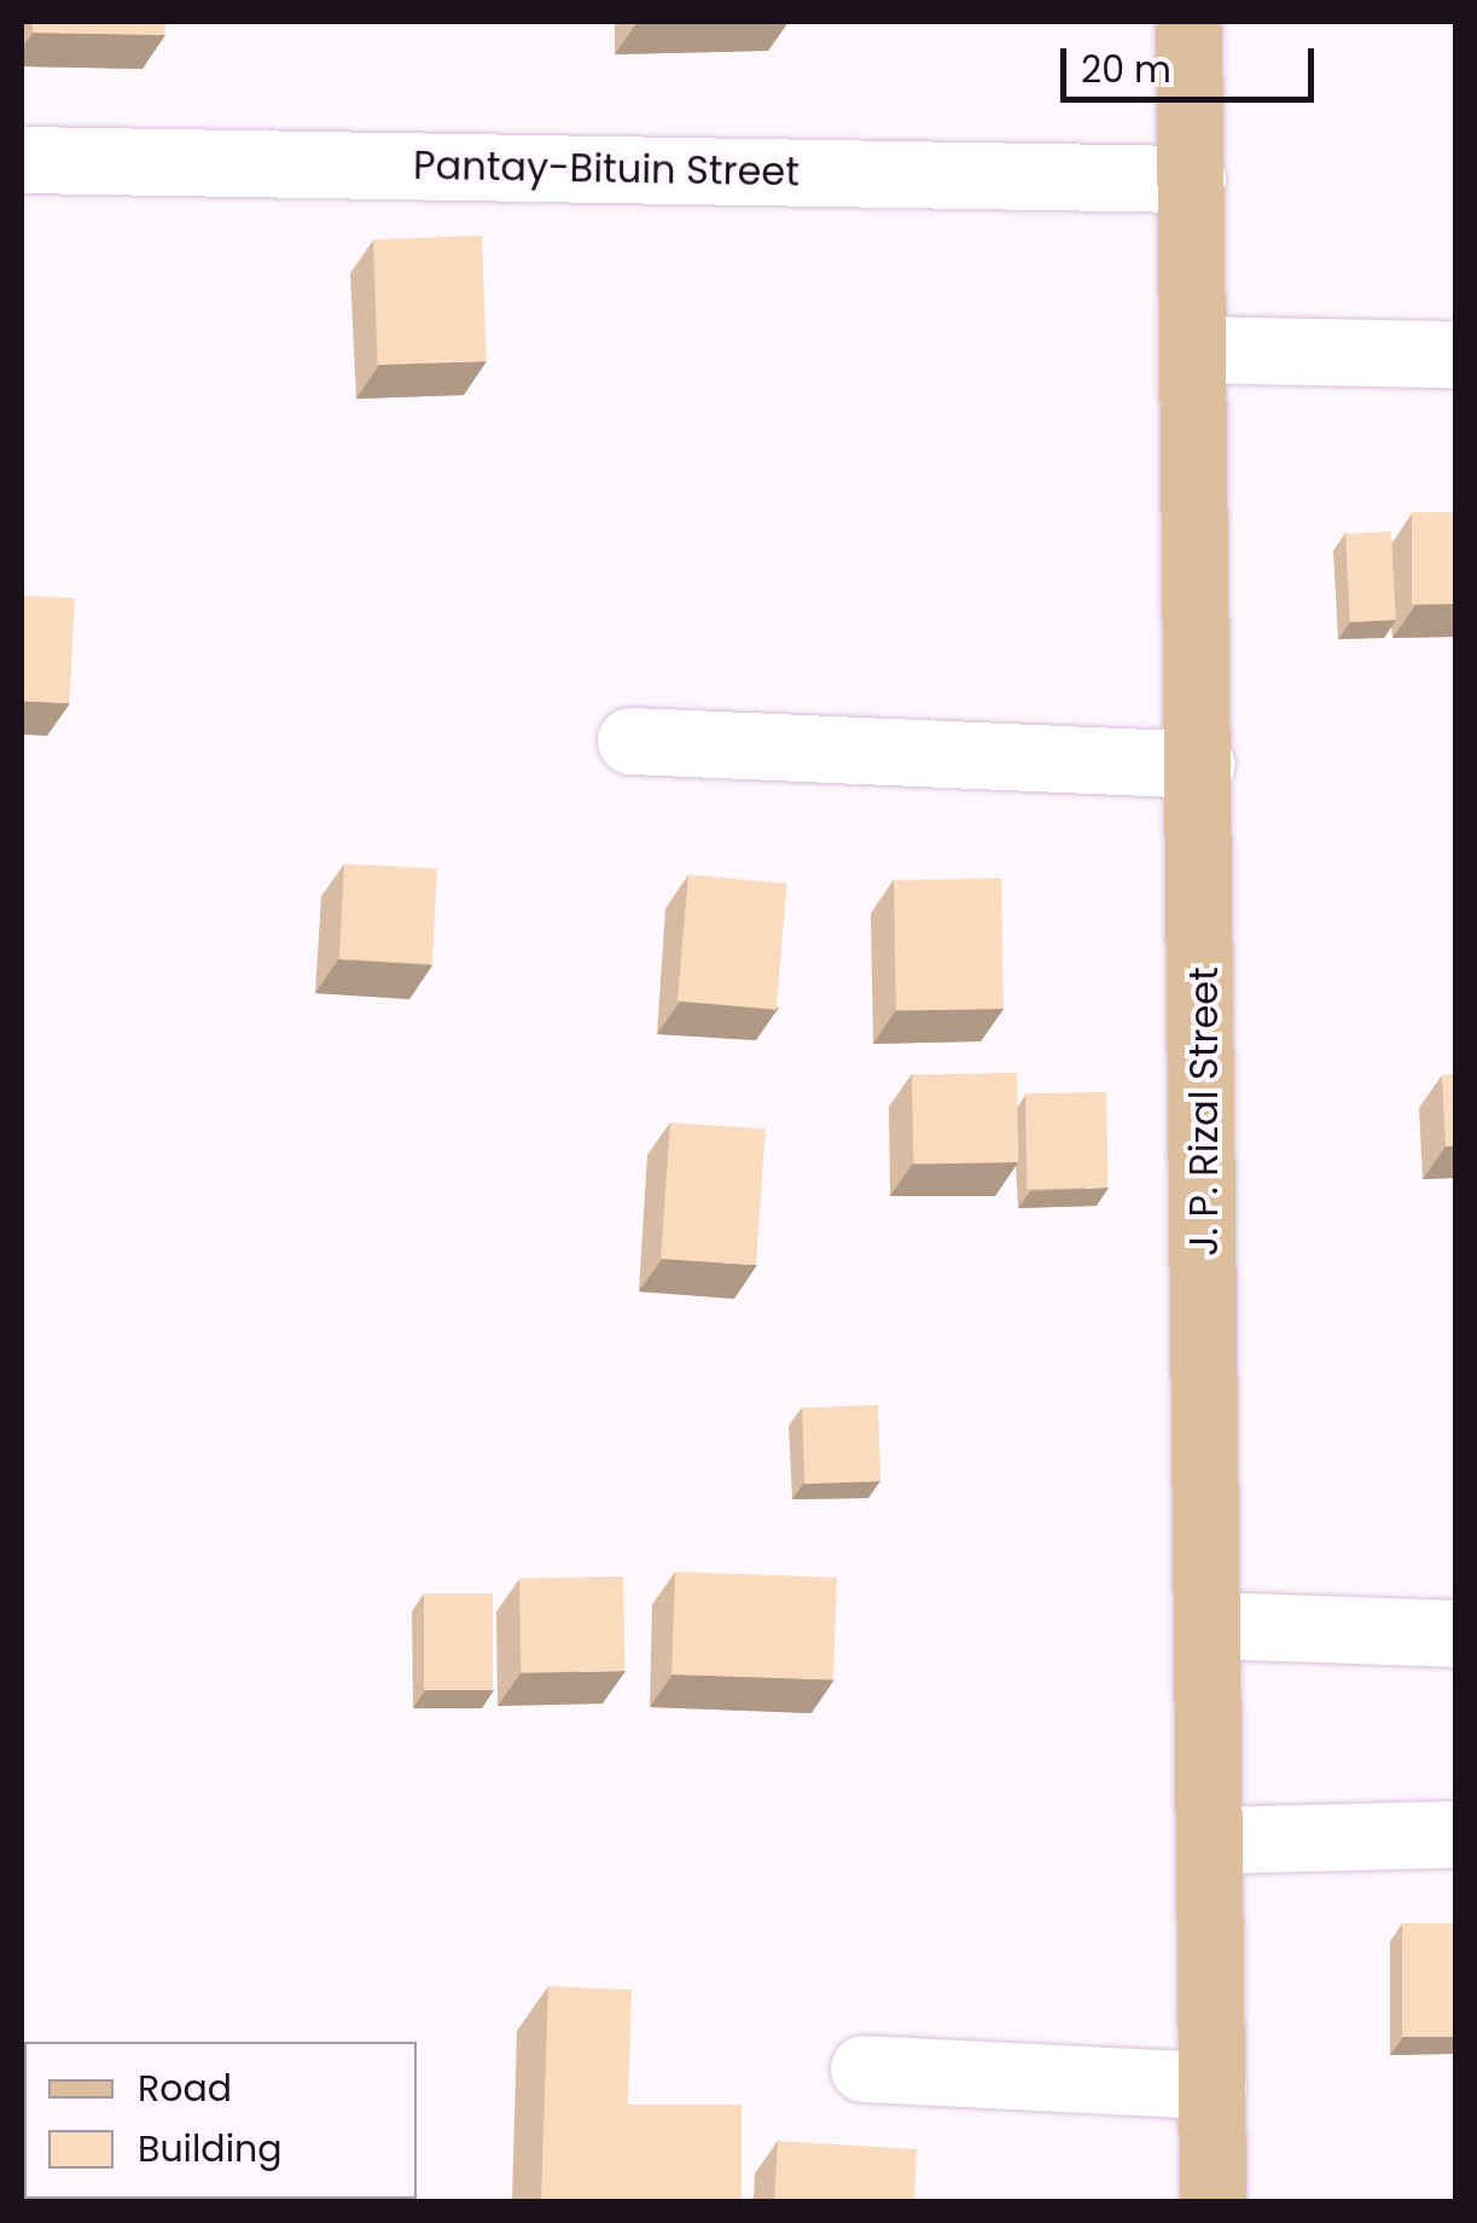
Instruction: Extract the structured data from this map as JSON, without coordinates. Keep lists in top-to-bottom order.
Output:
{
  "streets": {
    "main road": ["J. P. Rizal Street"],
    "street": ["Pantay-Bituin Street"]
  },
  "crossings": [
    ["Pantay-Bituin Street", "J. P. Rizal Street"]
  ],
  "legend": ["Road", "Building"],
  "scale_bar": "20 m"
}
